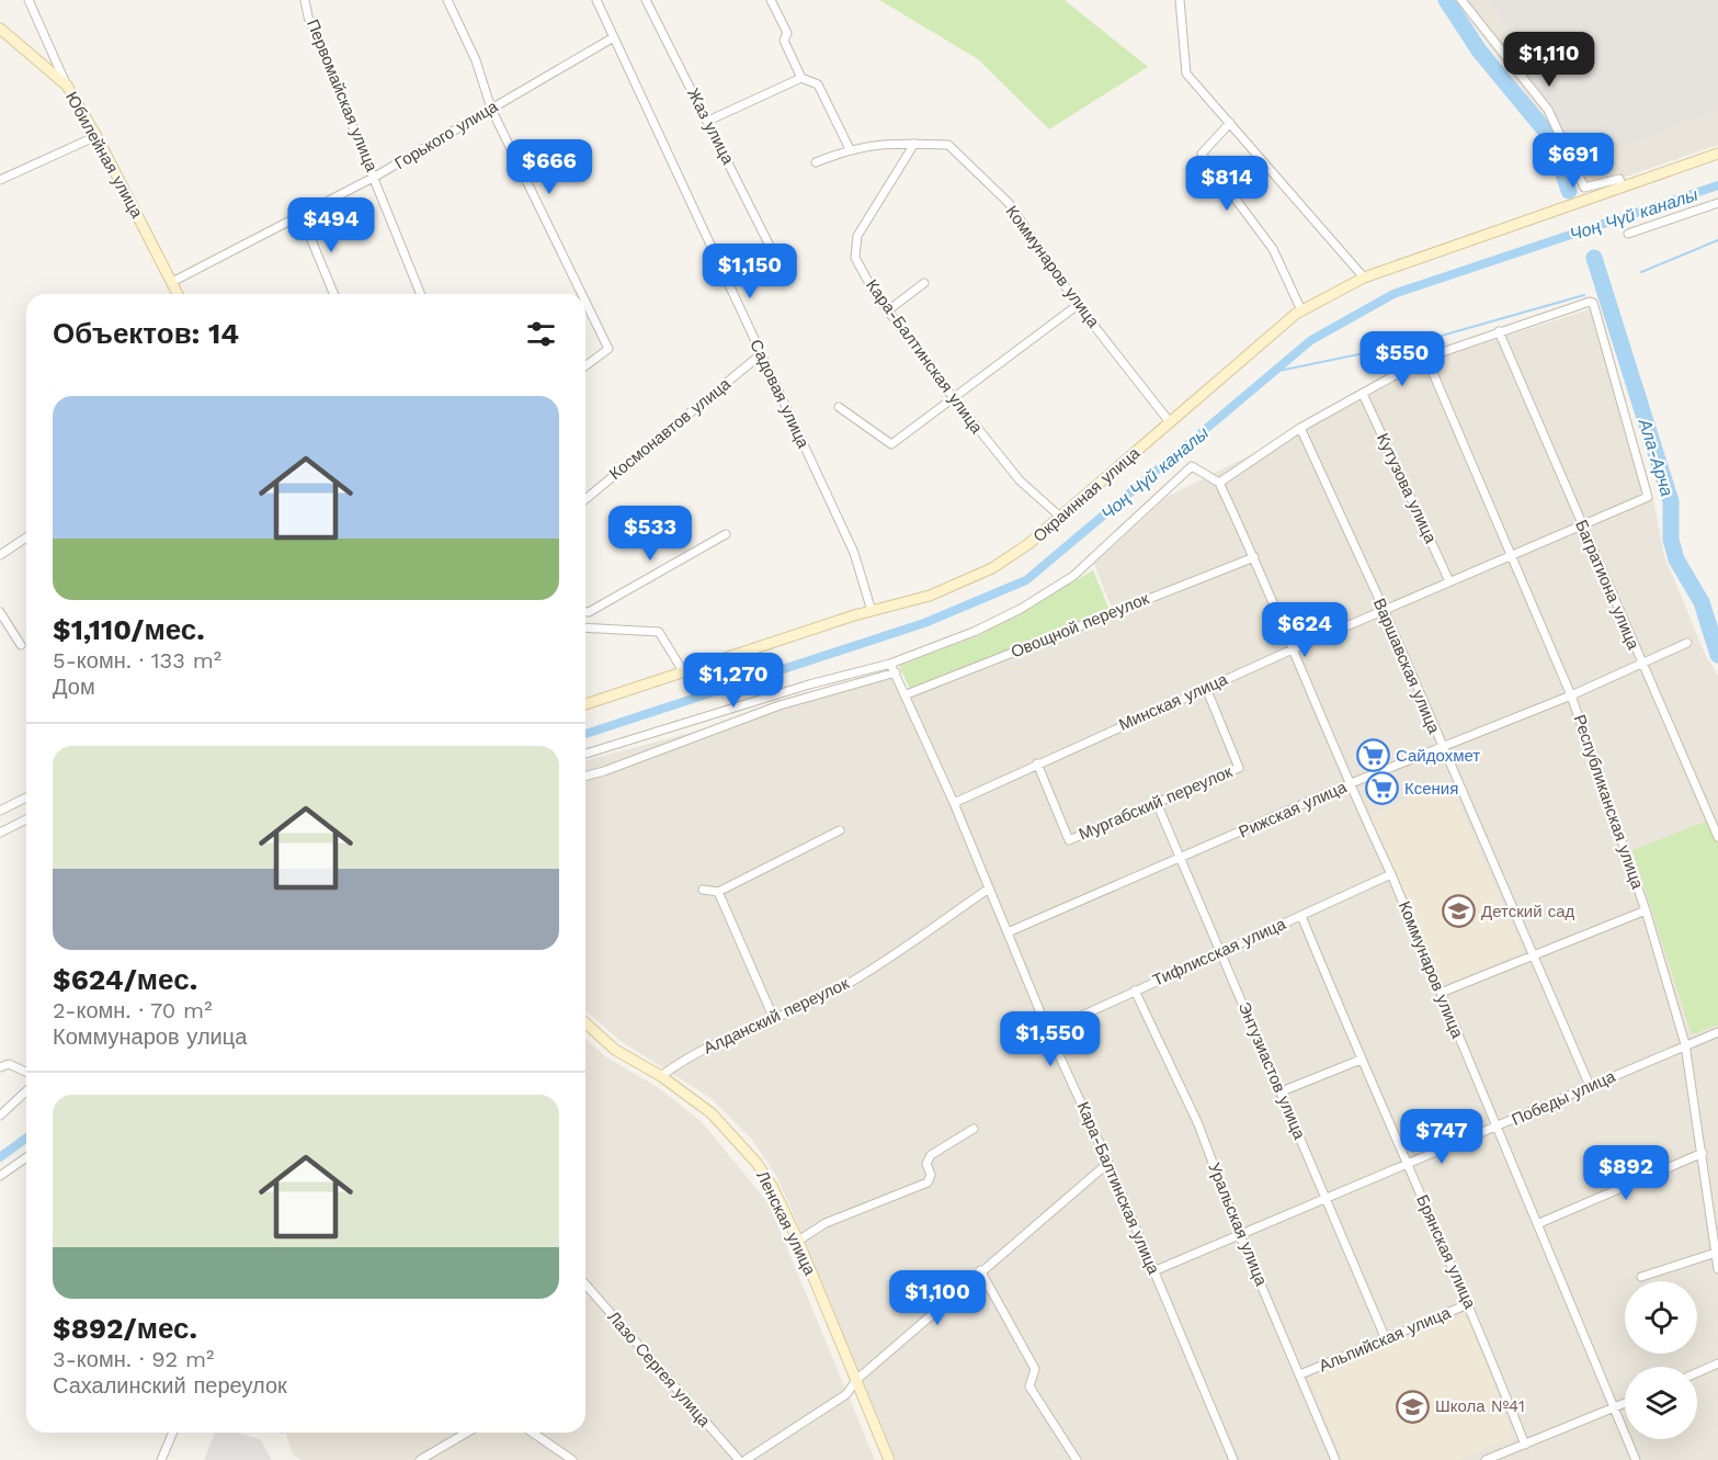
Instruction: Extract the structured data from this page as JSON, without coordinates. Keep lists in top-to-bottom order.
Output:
{
  "streets": {
    "street": [
      "Первомайская улица",
      "Жаз улица",
      "Горького улица",
      "Юбилейная улица",
      "Коммунаров улица",
      "Кара-Балтинская улица",
      "Садовая улица",
      "Космонавтов улица",
      "Кутузова улица",
      "Окраинная улица",
      "Багратиона улица",
      "Овощной переулок",
      "Варшавская улица",
      "Минская улица",
      "Республиканская улица",
      "Мургабский переулок",
      "Рижская улица",
      "Тифлисская улица",
      "Алданский переулок",
      "Энтузиастов улица",
      "Победы улица",
      "Ленская улица",
      "Уральская улица",
      "Брянская улица",
      "Альпийская улица",
      "Лазо Сергея улица"
    ]
  },
  "crossings": [
    ["Первомайская улица", "Горького улица"],
    ["Горького улица", "Юбилейная улица"],
    ["Горького улица", "Садовая улица"],
    ["Коммунаров улица", "Кара-Балтинская улица"],
    ["Коммунаров улица", "Окраинная улица"],
    ["Коммунаров улица", "Овощной переулок"],
    ["Коммунаров улица", "Минская улица"],
    ["Коммунаров улица", "Рижская улица"],
    ["Коммунаров улица", "Тифлисская улица"],
    ["Коммунаров улица", "Победы улица"],
    ["Кара-Балтинская улица", "Окраинная улица"],
    ["Кара-Балтинская улица", "Овощной переулок"],
    ["Кара-Балтинская улица", "Минская улица"],
    ["Кара-Балтинская улица", "Рижская улица"],
    ["Кара-Балтинская улица", "Тифлисская улица"],
    ["Кара-Балтинская улица", "Алданский переулок"],
    ["Кара-Балтинская улица", "Победы улица"],
    ["Садовая улица", "Космонавтов улица"],
    ["Садовая улица", "Окраинная улица"],
    ["Кутузова улица", "Минская улица"],
    ["Багратиона улица", "Минская улица"],
    ["Багратиона улица", "Рижская улица"],
    ["Варшавская улица", "Минская улица"],
    ["Варшавская улица", "Рижская улица"],
    ["Варшавская улица", "Победы улица"],
    ["Минская улица", "Республиканская улица"],
    ["Минская улица", "Мургабский переулок"],
    ["Республиканская улица", "Рижская улица"],
    ["Республиканская улица", "Победы улица"],
    ["Мургабский переулок", "Энтузиастов улица"],
    ["Рижская улица", "Энтузиастов улица"],
    ["Тифлисская улица", "Энтузиастов улица"],
    ["Тифлисская улица", "Уральская улица"],
    ["Тифлисская улица", "Брянская улица"],
    ["Алданский переулок", "Ленская улица"],
    ["Энтузиастов улица", "Победы улица"],
    ["Энтузиастов улица", "Альпийская улица"],
    ["Победы улица", "Уральская улица"],
    ["Победы улица", "Брянская улица"],
    ["Уральская улица", "Альпийская улица"],
    ["Брянская улица", "Альпийская улица"]
  ],
  "water": ["Чоң Чүй каналы", "Ала-Арча"],
  "places": {
    "supermarket": ["Сайдохмет", "Ксения"],
    "school or university": ["Детский сад", "Школа №41"]
  },
  "page": {
    "price": [
      "$1,110",
      "$691",
      "$666",
      "$814",
      "$494",
      "$1,150",
      "$550",
      "$533",
      "$624",
      "$1,270",
      "$1,550",
      "$747",
      "$892",
      "$1,100"
    ],
    "heading": "Объектов: 14",
    "list": [
      {
        "name": "$1,110/мес.",
        "note": "5-комн. · 133 m² · Дом"
      },
      {
        "name": "$624/мес.",
        "note": "2-комн. · 70 m² · Коммунаров улица"
      },
      {
        "name": "$892/мес.",
        "note": "3-комн. · 92 m² · Сахалинский переулок"
      }
    ]
  }
}
